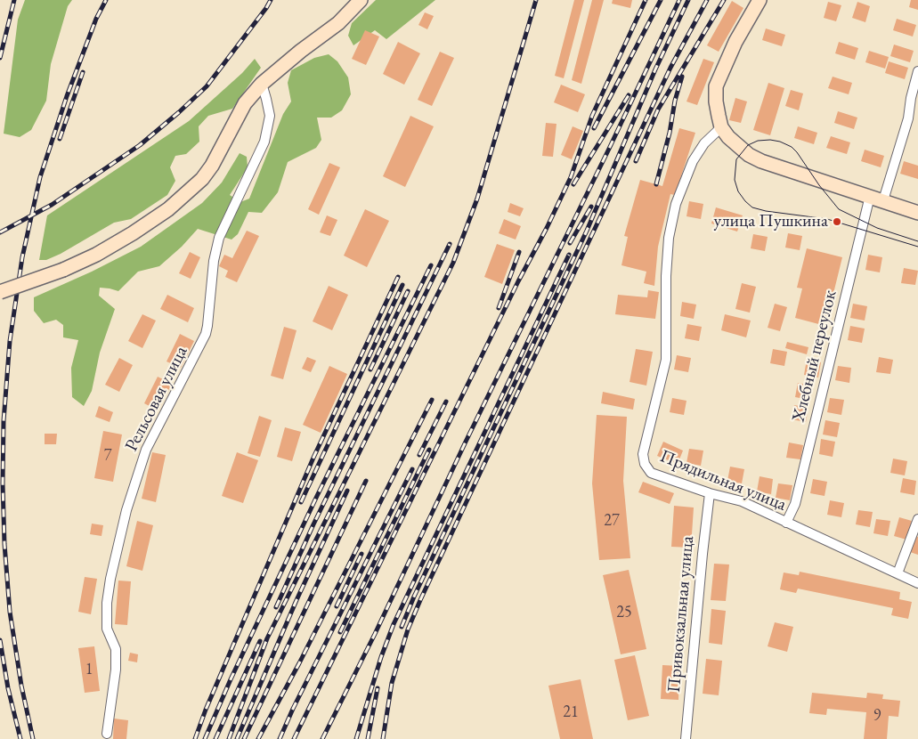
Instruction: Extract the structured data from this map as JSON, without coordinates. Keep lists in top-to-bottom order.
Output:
{
  "streets": {
    "street": [
      "Хлебный переулок",
      "Рельсовая улица",
      "Прядильная улица",
      "Привокзальная улица"
    ]
  },
  "crossings": [
    ["Хлебный переулок", "Прядильная улица"],
    ["Прядильная улица", "Привокзальная улица"]
  ],
  "places": ["улица Пушкина"],
  "house_numbers": [
    "7",
    "27",
    "25",
    "1",
    "21",
    "9"
  ]
}
